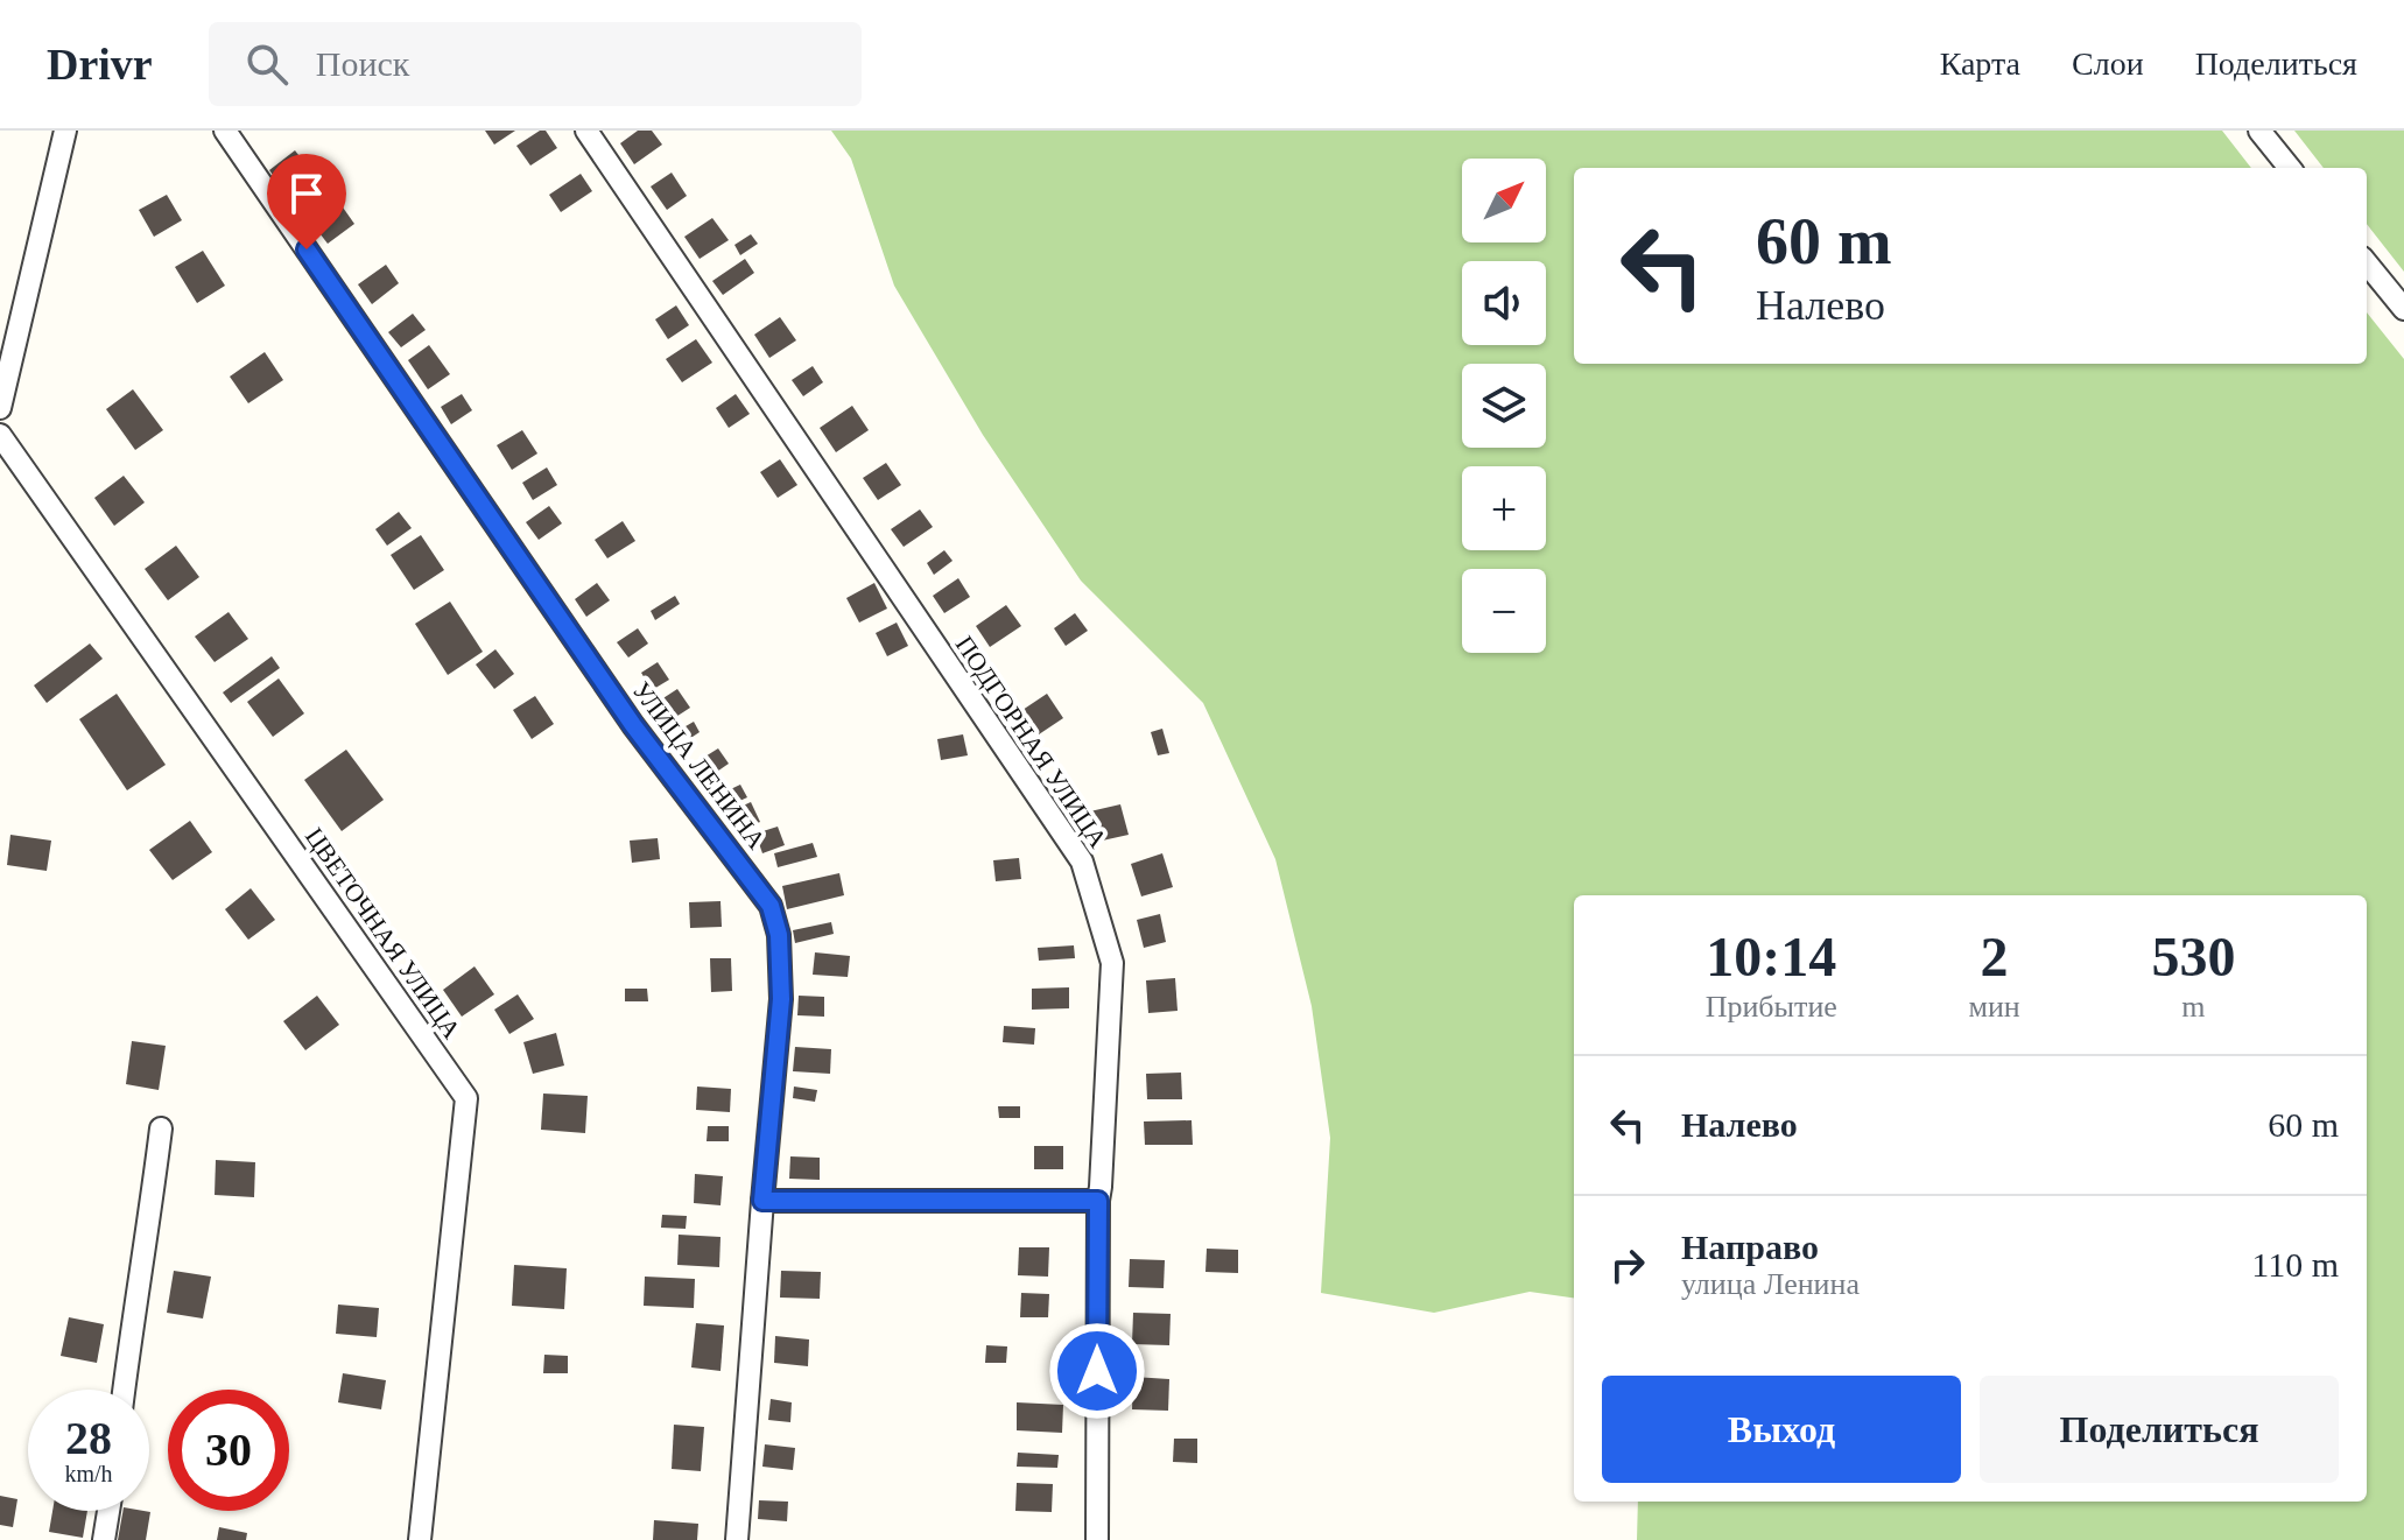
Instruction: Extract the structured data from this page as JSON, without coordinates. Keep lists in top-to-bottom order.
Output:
{
  "streets": {
    "street": ["ПОДГОРНАЯ УЛИЦА", "УЛИЦА ЛЕНИНА", "ЦВЕТОЧНАЯ УЛИЦА"]
  },
  "north": "top right",
  "page": {
    "header": "Drivr",
    "search": "Поиск",
    "nav": ["Карта", "Слои", "Поделиться"],
    "map_buttons": ["+", "−"],
    "turn": ["60 m", "Налево"],
    "eta": [
      "10:14",
      "Прибытие",
      "2",
      "мин",
      "530",
      "m"
    ],
    "list": [
      {
        "name": "Налево",
        "value": "60 m"
      },
      {
        "name": "Направо",
        "note": "улица Ленина",
        "value": "110 m"
      }
    ],
    "buttons": ["Выход", "Поделиться"],
    "speed": "28 km/h",
    "limit": "30"
  }
}
